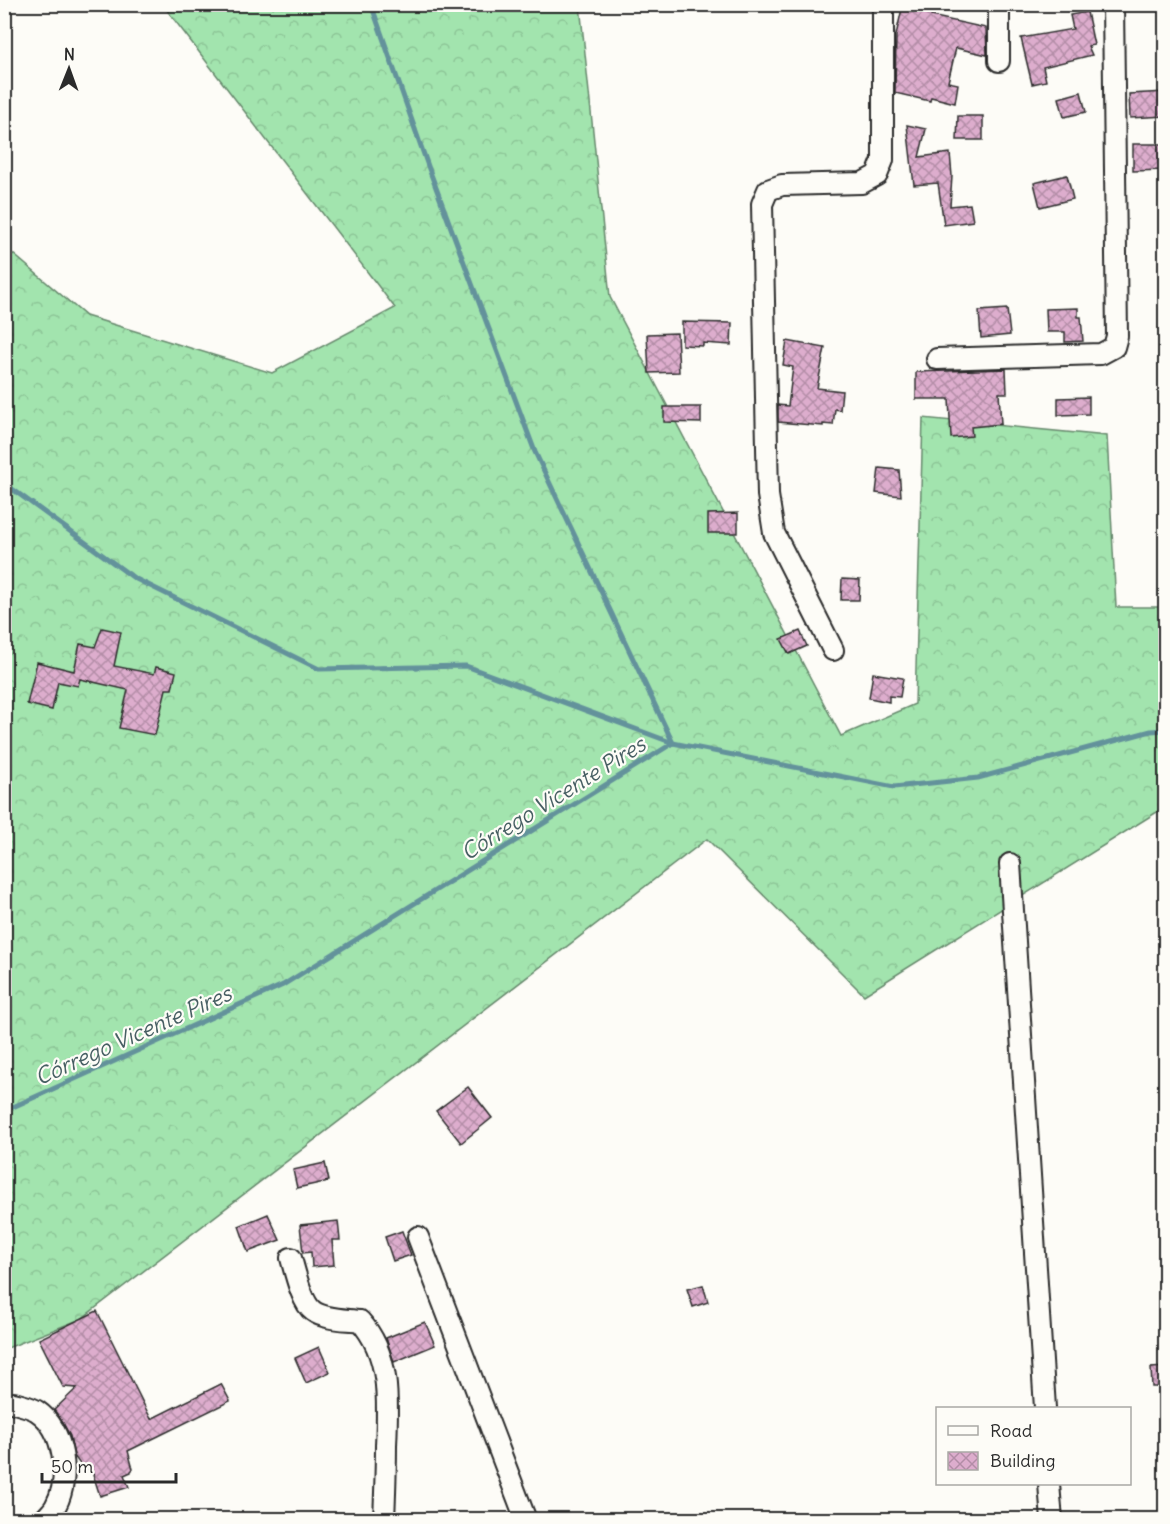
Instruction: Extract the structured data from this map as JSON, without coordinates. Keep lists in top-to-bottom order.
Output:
{
  "water": ["Córrego Vicente Pires"],
  "legend": ["Road", "Building"],
  "scale_bar": "50 m",
  "north": "top"
}
